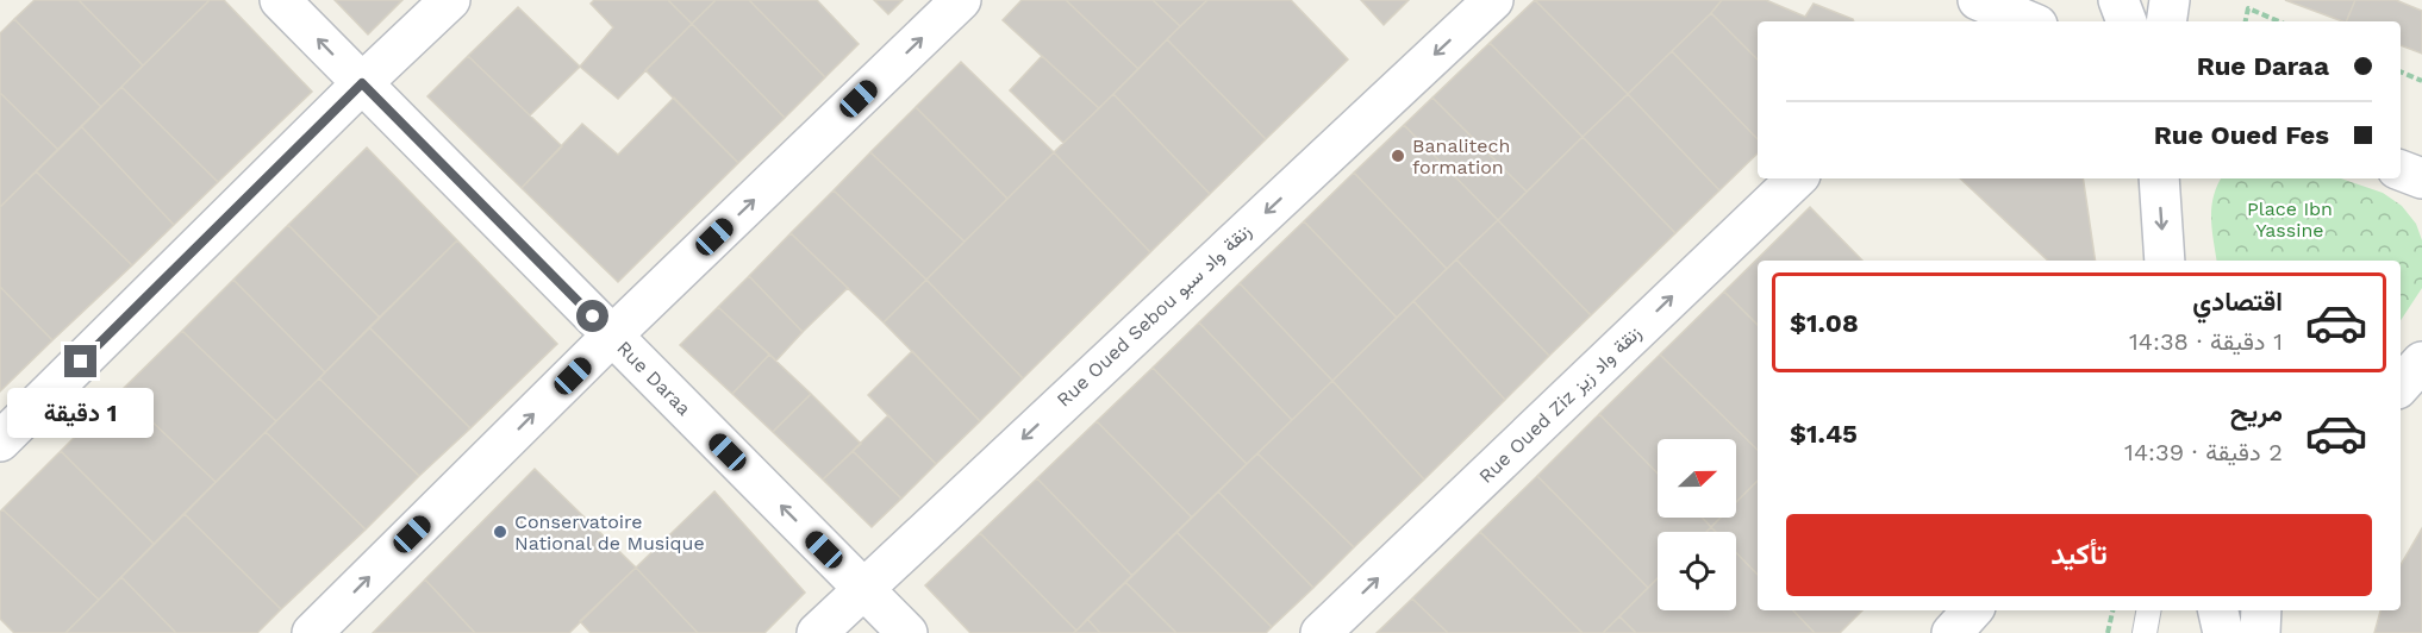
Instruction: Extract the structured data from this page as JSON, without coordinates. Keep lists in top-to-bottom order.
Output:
{
  "streets": {
    "street": ["Rue Oued Sebou زنقة واد سبو", "Rue Daraa", "Rue Oued Ziz زنقة واد زيز"]
  },
  "crossings": [
    ["Rue Oued Sebou زنقة واد سبو", "Rue Daraa"]
  ],
  "one_way": ["Rue Oued Sebou زنقة واد سبو", "Rue Daraa", "Rue Oued Ziz زنقة واد زيز"],
  "parks": ["Place Ibn Yassine"],
  "places": ["Banalitech formation", "Conservatoire National de Musique"],
  "north": "right",
  "page": {
    "banner": ["Rue Daraa", "Rue Oued Fes"],
    "list": [
      {
        "name": "اقتصادي",
        "note": "1 دقيقة · 14:38",
        "value": "$1.08"
      },
      {
        "name": "مريح",
        "note": "2 دقيقة · 14:39",
        "value": "$1.45"
      }
    ],
    "bubble": "1 دقيقة",
    "buttons": "تأكيد"
  }
}
